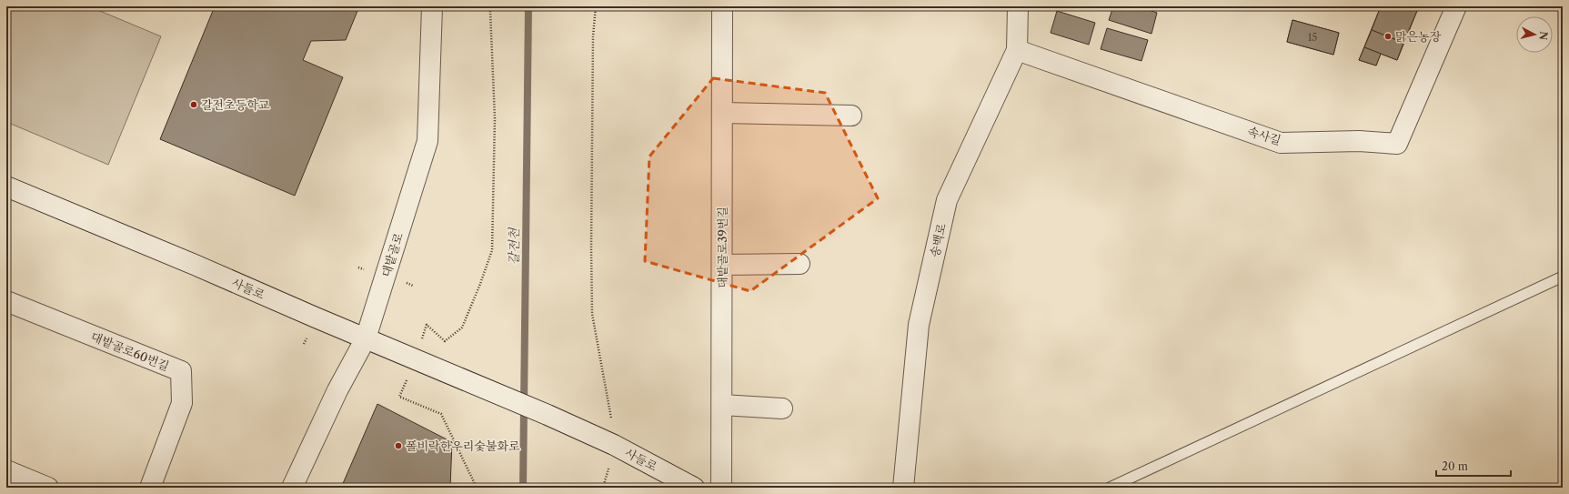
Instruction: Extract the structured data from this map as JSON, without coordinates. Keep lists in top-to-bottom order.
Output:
{
  "streets": {
    "street": [
      "속사길",
      "송백로",
      "대밭골로39번길",
      "대밭골로",
      "사들로",
      "대밭골로60번길"
    ]
  },
  "crossings": [
    ["속사길", "송백로"],
    ["대밭골로", "사들로"]
  ],
  "water": ["갈전천"],
  "places": ["맑은농장", "갈전초등학교", "폴비락한우리숯불화로"],
  "house_numbers": ["15"],
  "scale_bar": "20 m",
  "north": "right"
}
